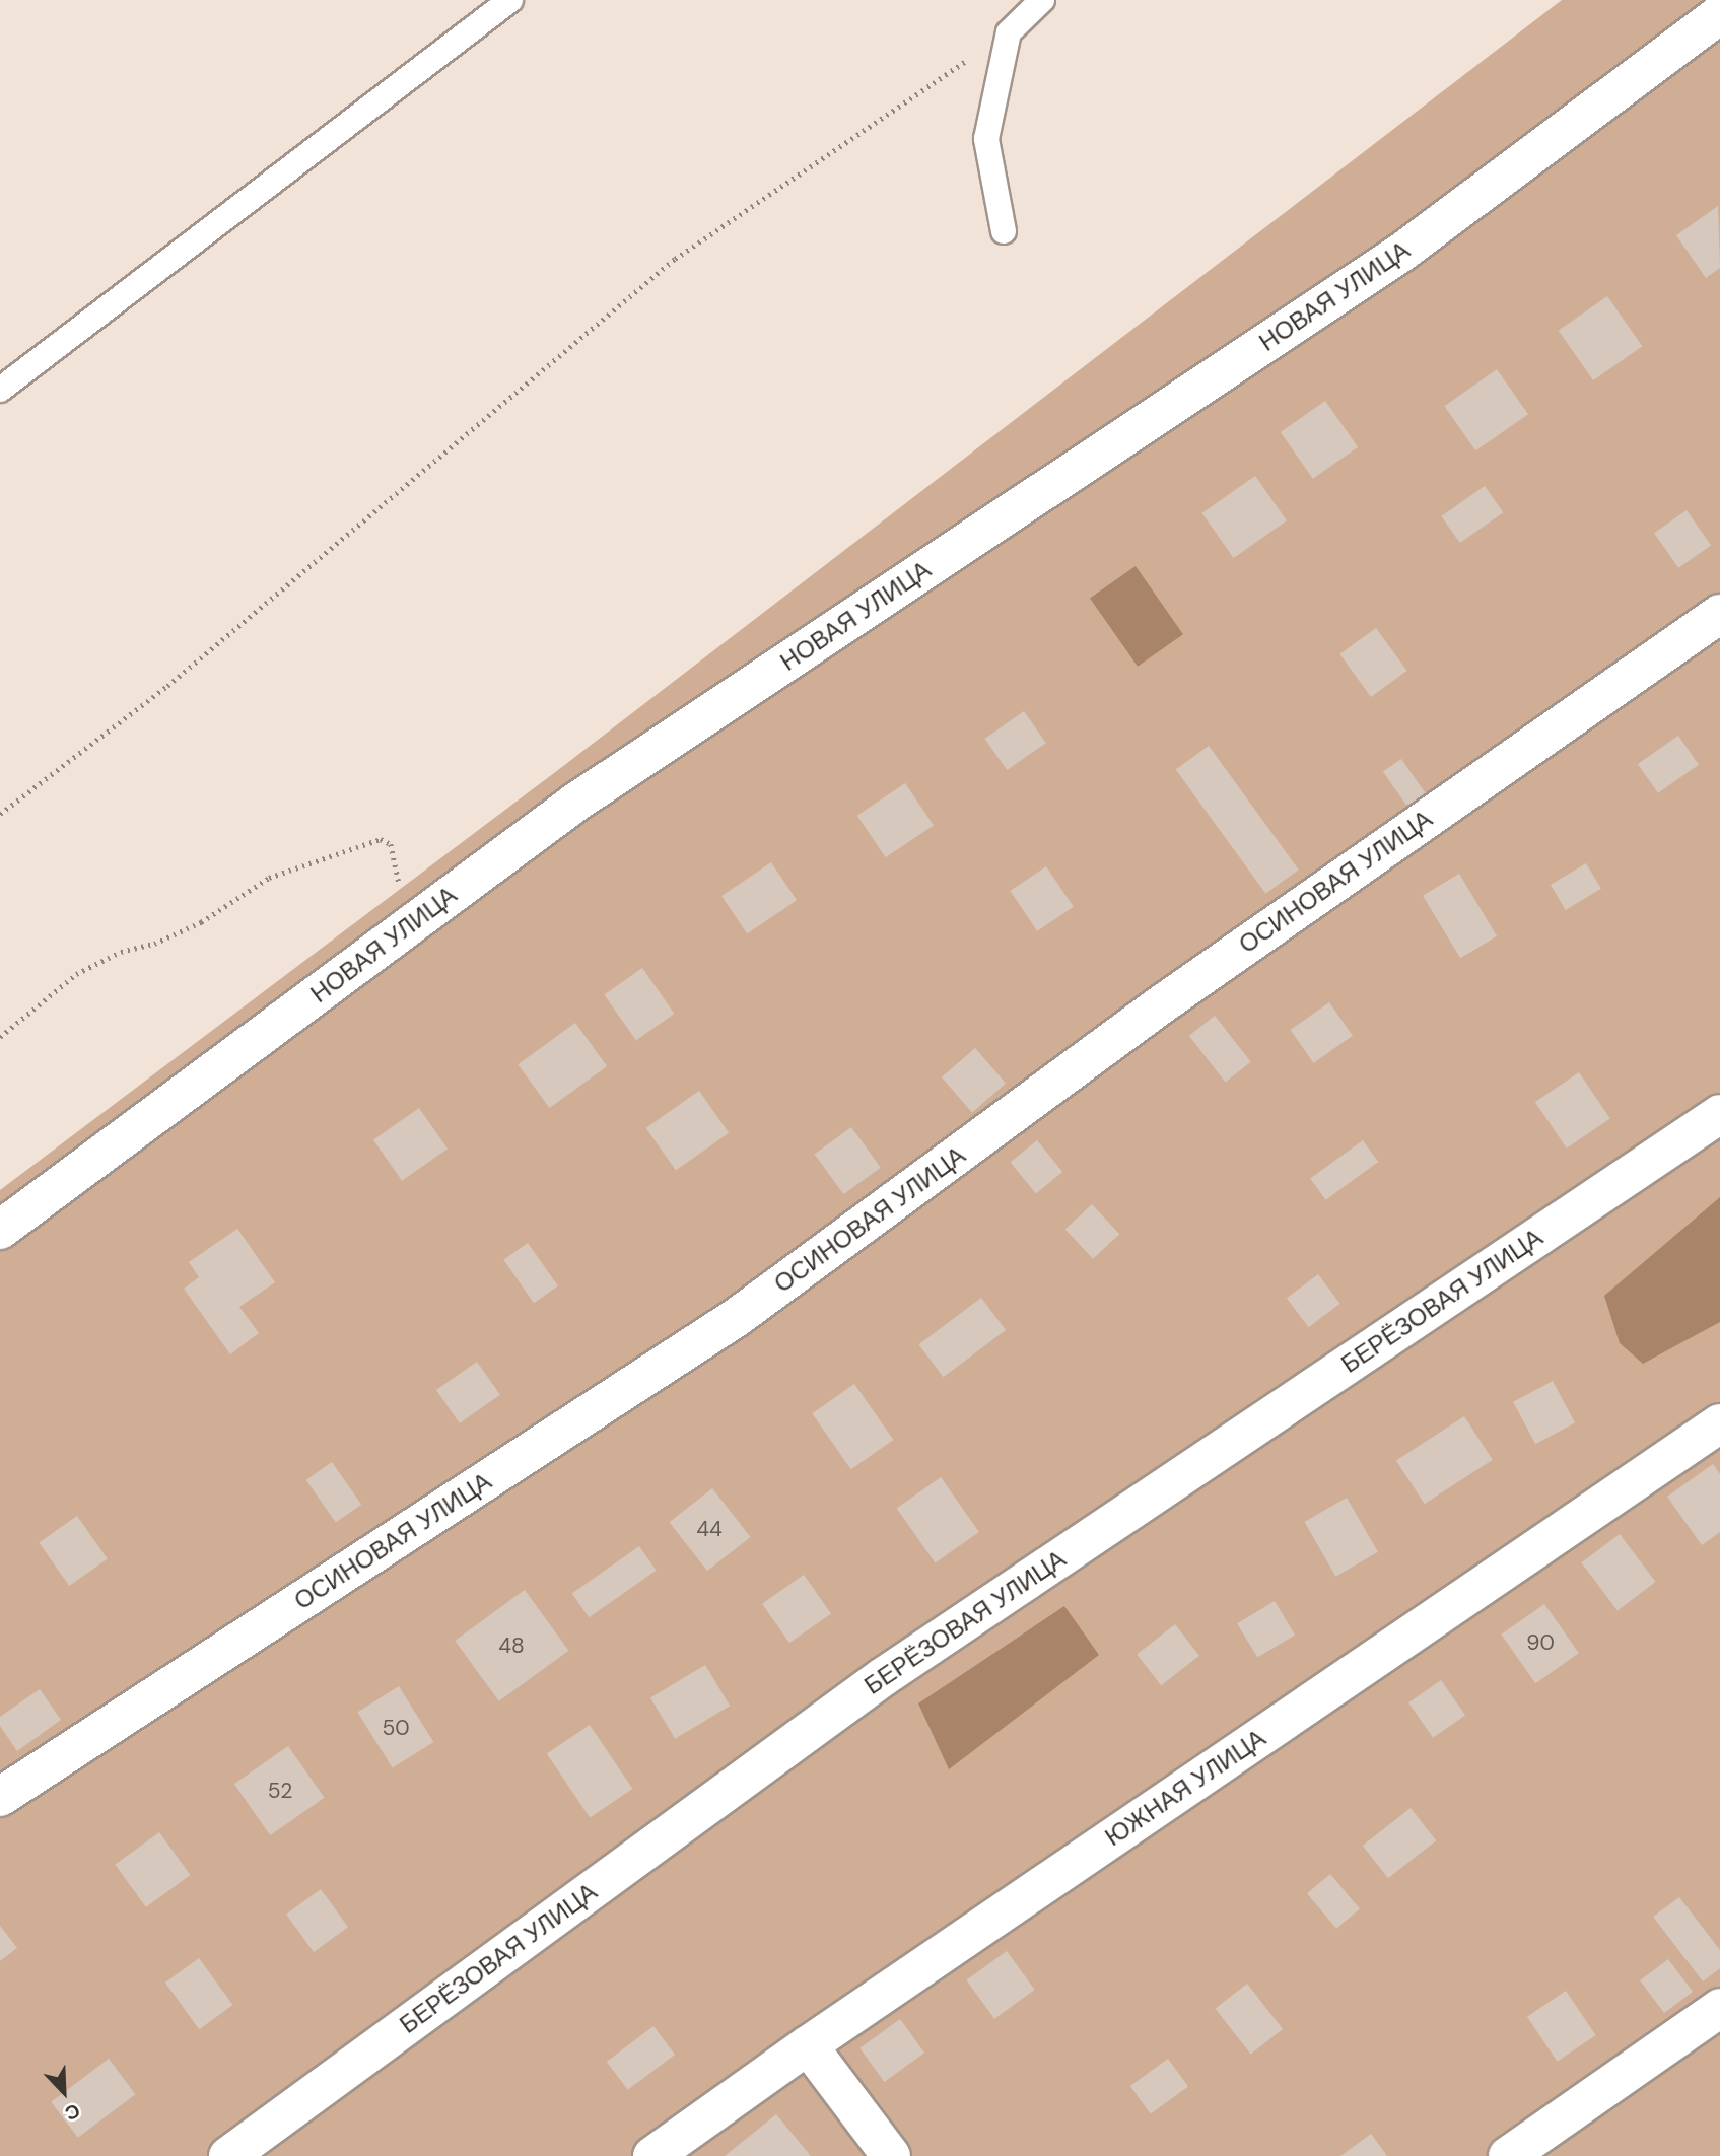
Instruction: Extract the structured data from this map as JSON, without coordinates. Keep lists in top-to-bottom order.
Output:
{
  "streets": {
    "street": [
      "НОВАЯ УЛИЦА",
      "ОСИНОВАЯ УЛИЦА",
      "БЕРЁЗОВАЯ УЛИЦА",
      "ЮЖНАЯ УЛИЦА"
    ]
  },
  "house_numbers": [
    "44",
    "90",
    "48",
    "50",
    "52"
  ],
  "north": "bottom right"
}
